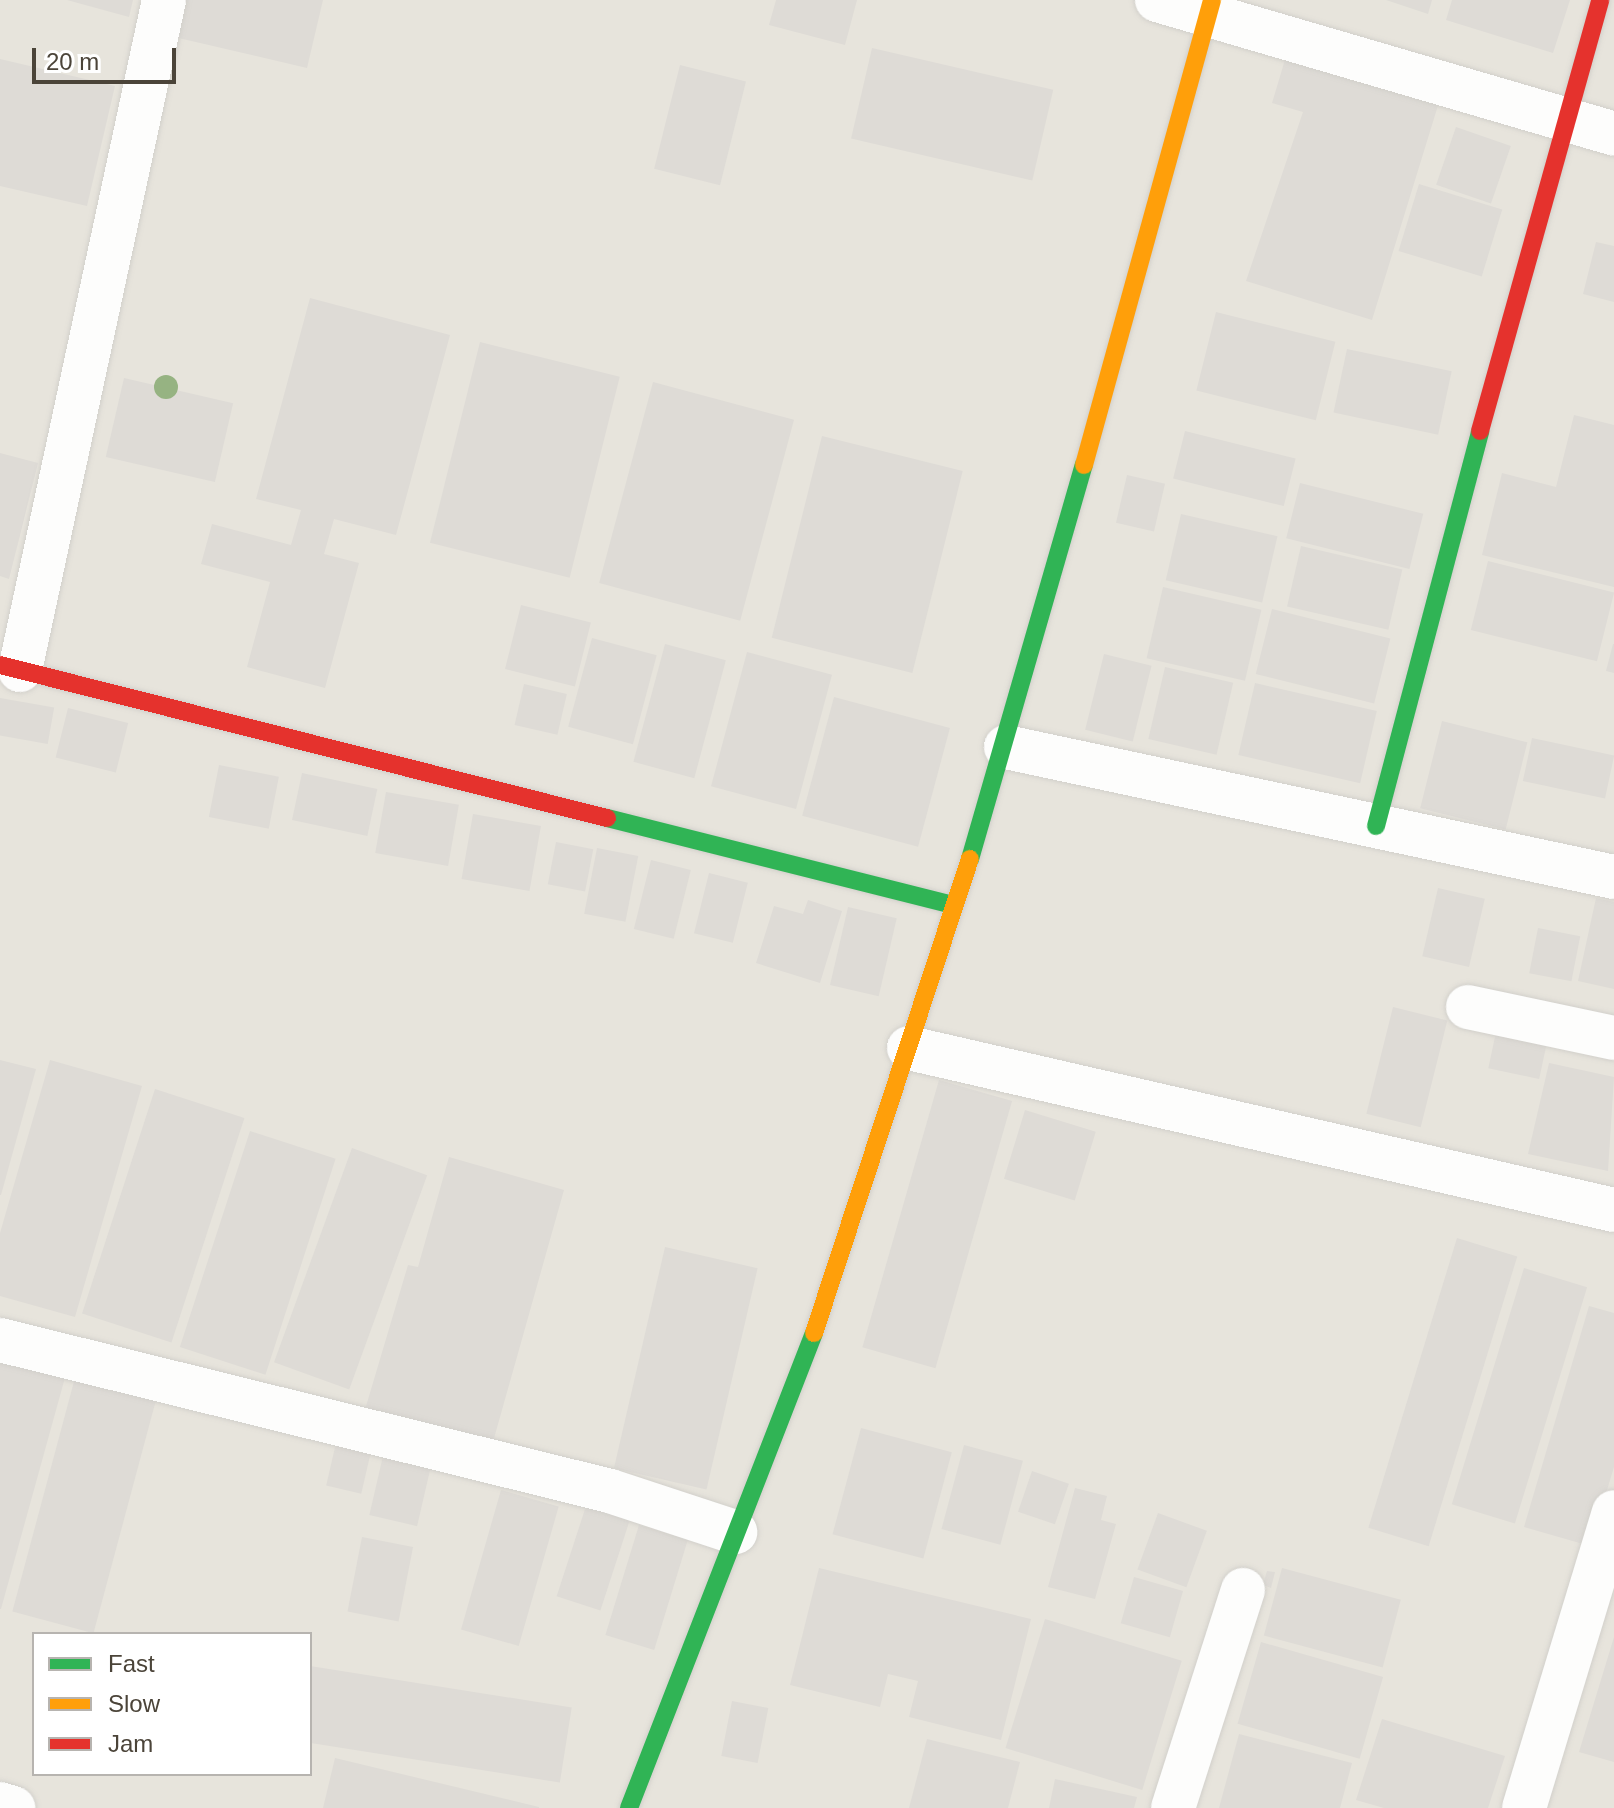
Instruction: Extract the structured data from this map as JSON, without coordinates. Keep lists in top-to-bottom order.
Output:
{
  "legend": ["Fast", "Slow", "Jam"],
  "scale_bar": "20 m"
}
